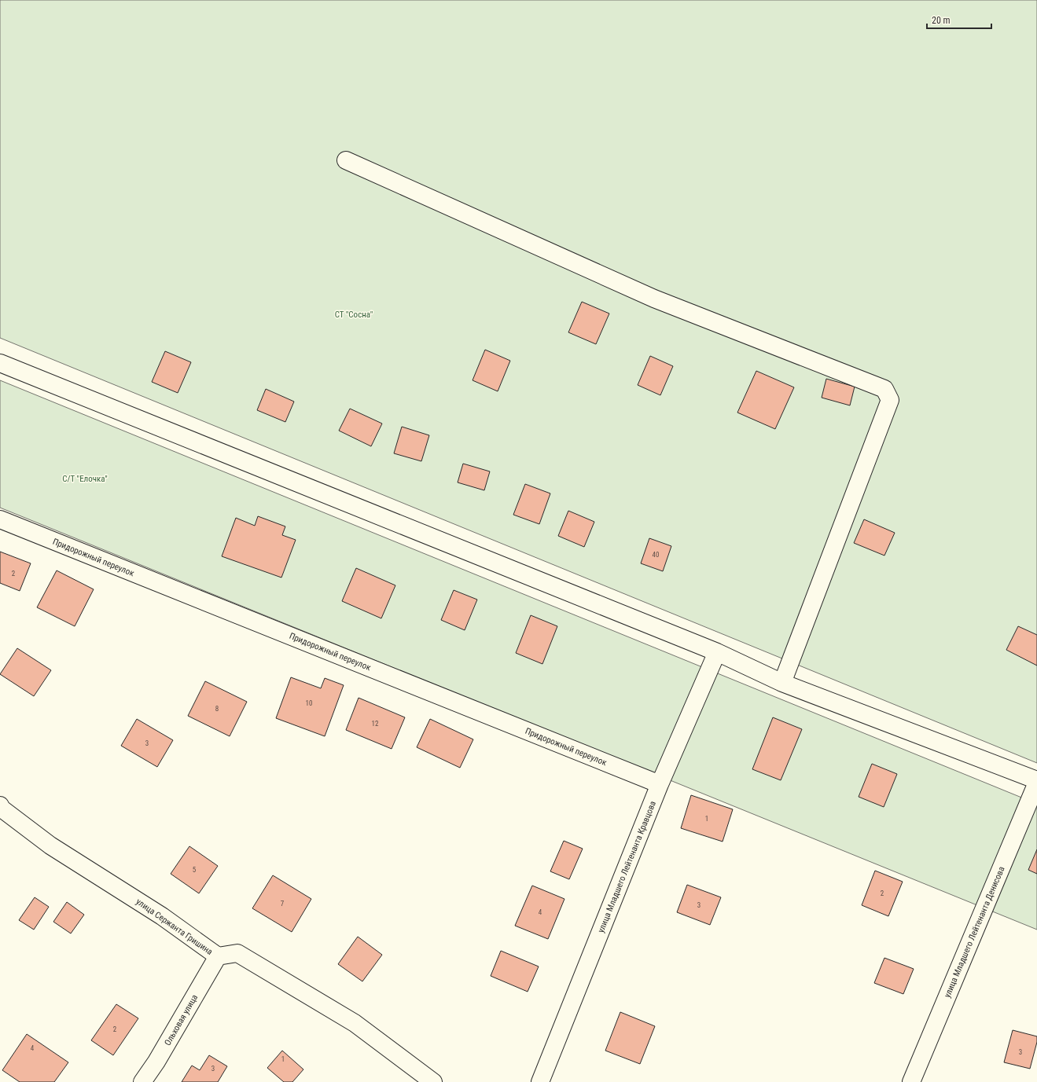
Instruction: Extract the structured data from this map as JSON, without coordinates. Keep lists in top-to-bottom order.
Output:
{
  "streets": {
    "street": [
      "Придорожный переулок",
      "улица Младшего Лейтенанта Кравцова",
      "улица Сержанта Гришина",
      "улица Младшего Лейтенанта Денисова",
      "Ольховая улица"
    ]
  },
  "crossings": [
    ["Придорожный переулок", "улица Младшего Лейтенанта Кравцова"],
    ["улица Сержанта Гришина", "Ольховая улица"]
  ],
  "parks": ["СТ \"Сосна\"", "С/Т \"Елочка\""],
  "house_numbers": [
    "40",
    "2",
    "10",
    "8",
    "12",
    "3",
    "1",
    "5",
    "2",
    "7",
    "3",
    "4",
    "2",
    "4",
    "3",
    "1",
    "3"
  ],
  "scale_bar": "20 m"
}
